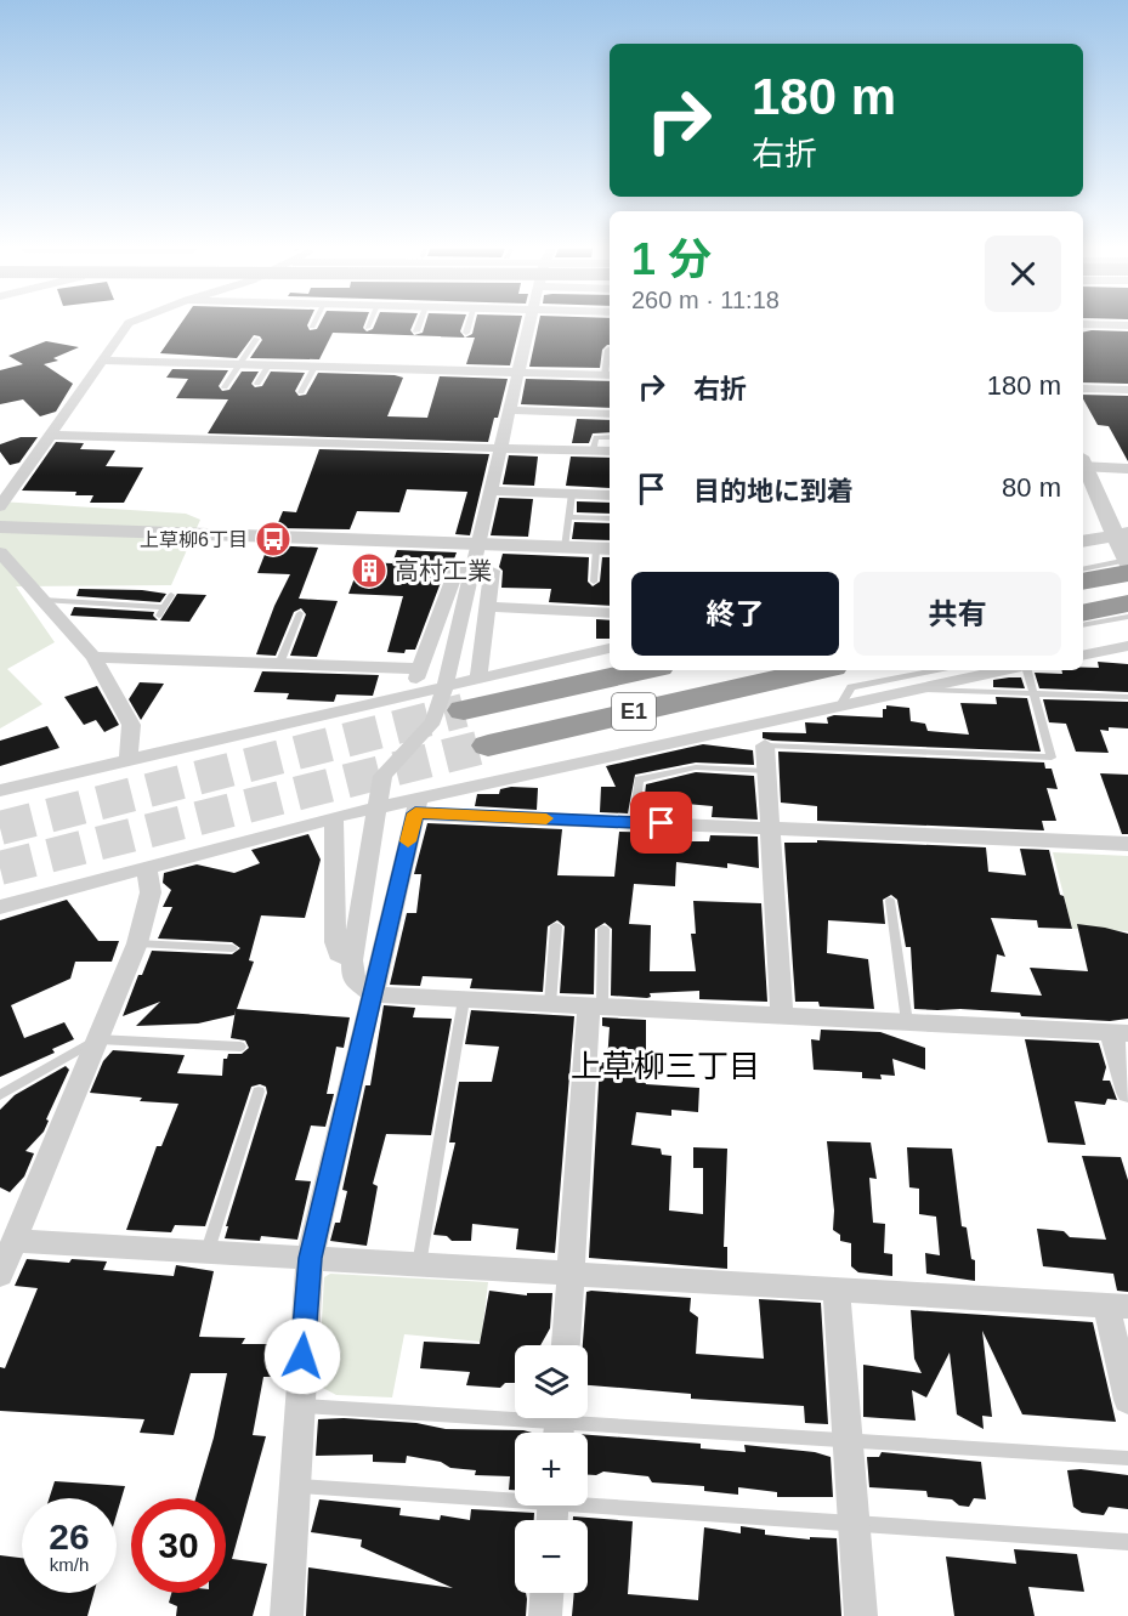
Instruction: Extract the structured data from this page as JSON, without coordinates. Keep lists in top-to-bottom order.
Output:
{
  "streets": {
    "highway": ["E1"]
  },
  "districts": ["上草柳三丁目"],
  "places": {
    "bus stop": ["上草柳6丁目"],
    "building": ["高村工業"]
  },
  "page": {
    "turn": ["180 m", "右折"],
    "heading": ["1 分", "260 m · 11:18"],
    "list": [
      {
        "name": "右折",
        "value": "180 m"
      },
      {
        "name": "目的地に到着",
        "value": "80 m"
      }
    ],
    "buttons": ["終了", "共有"],
    "map_buttons": ["+", "−"],
    "speed": "26 km/h",
    "limit": "30"
  }
}
